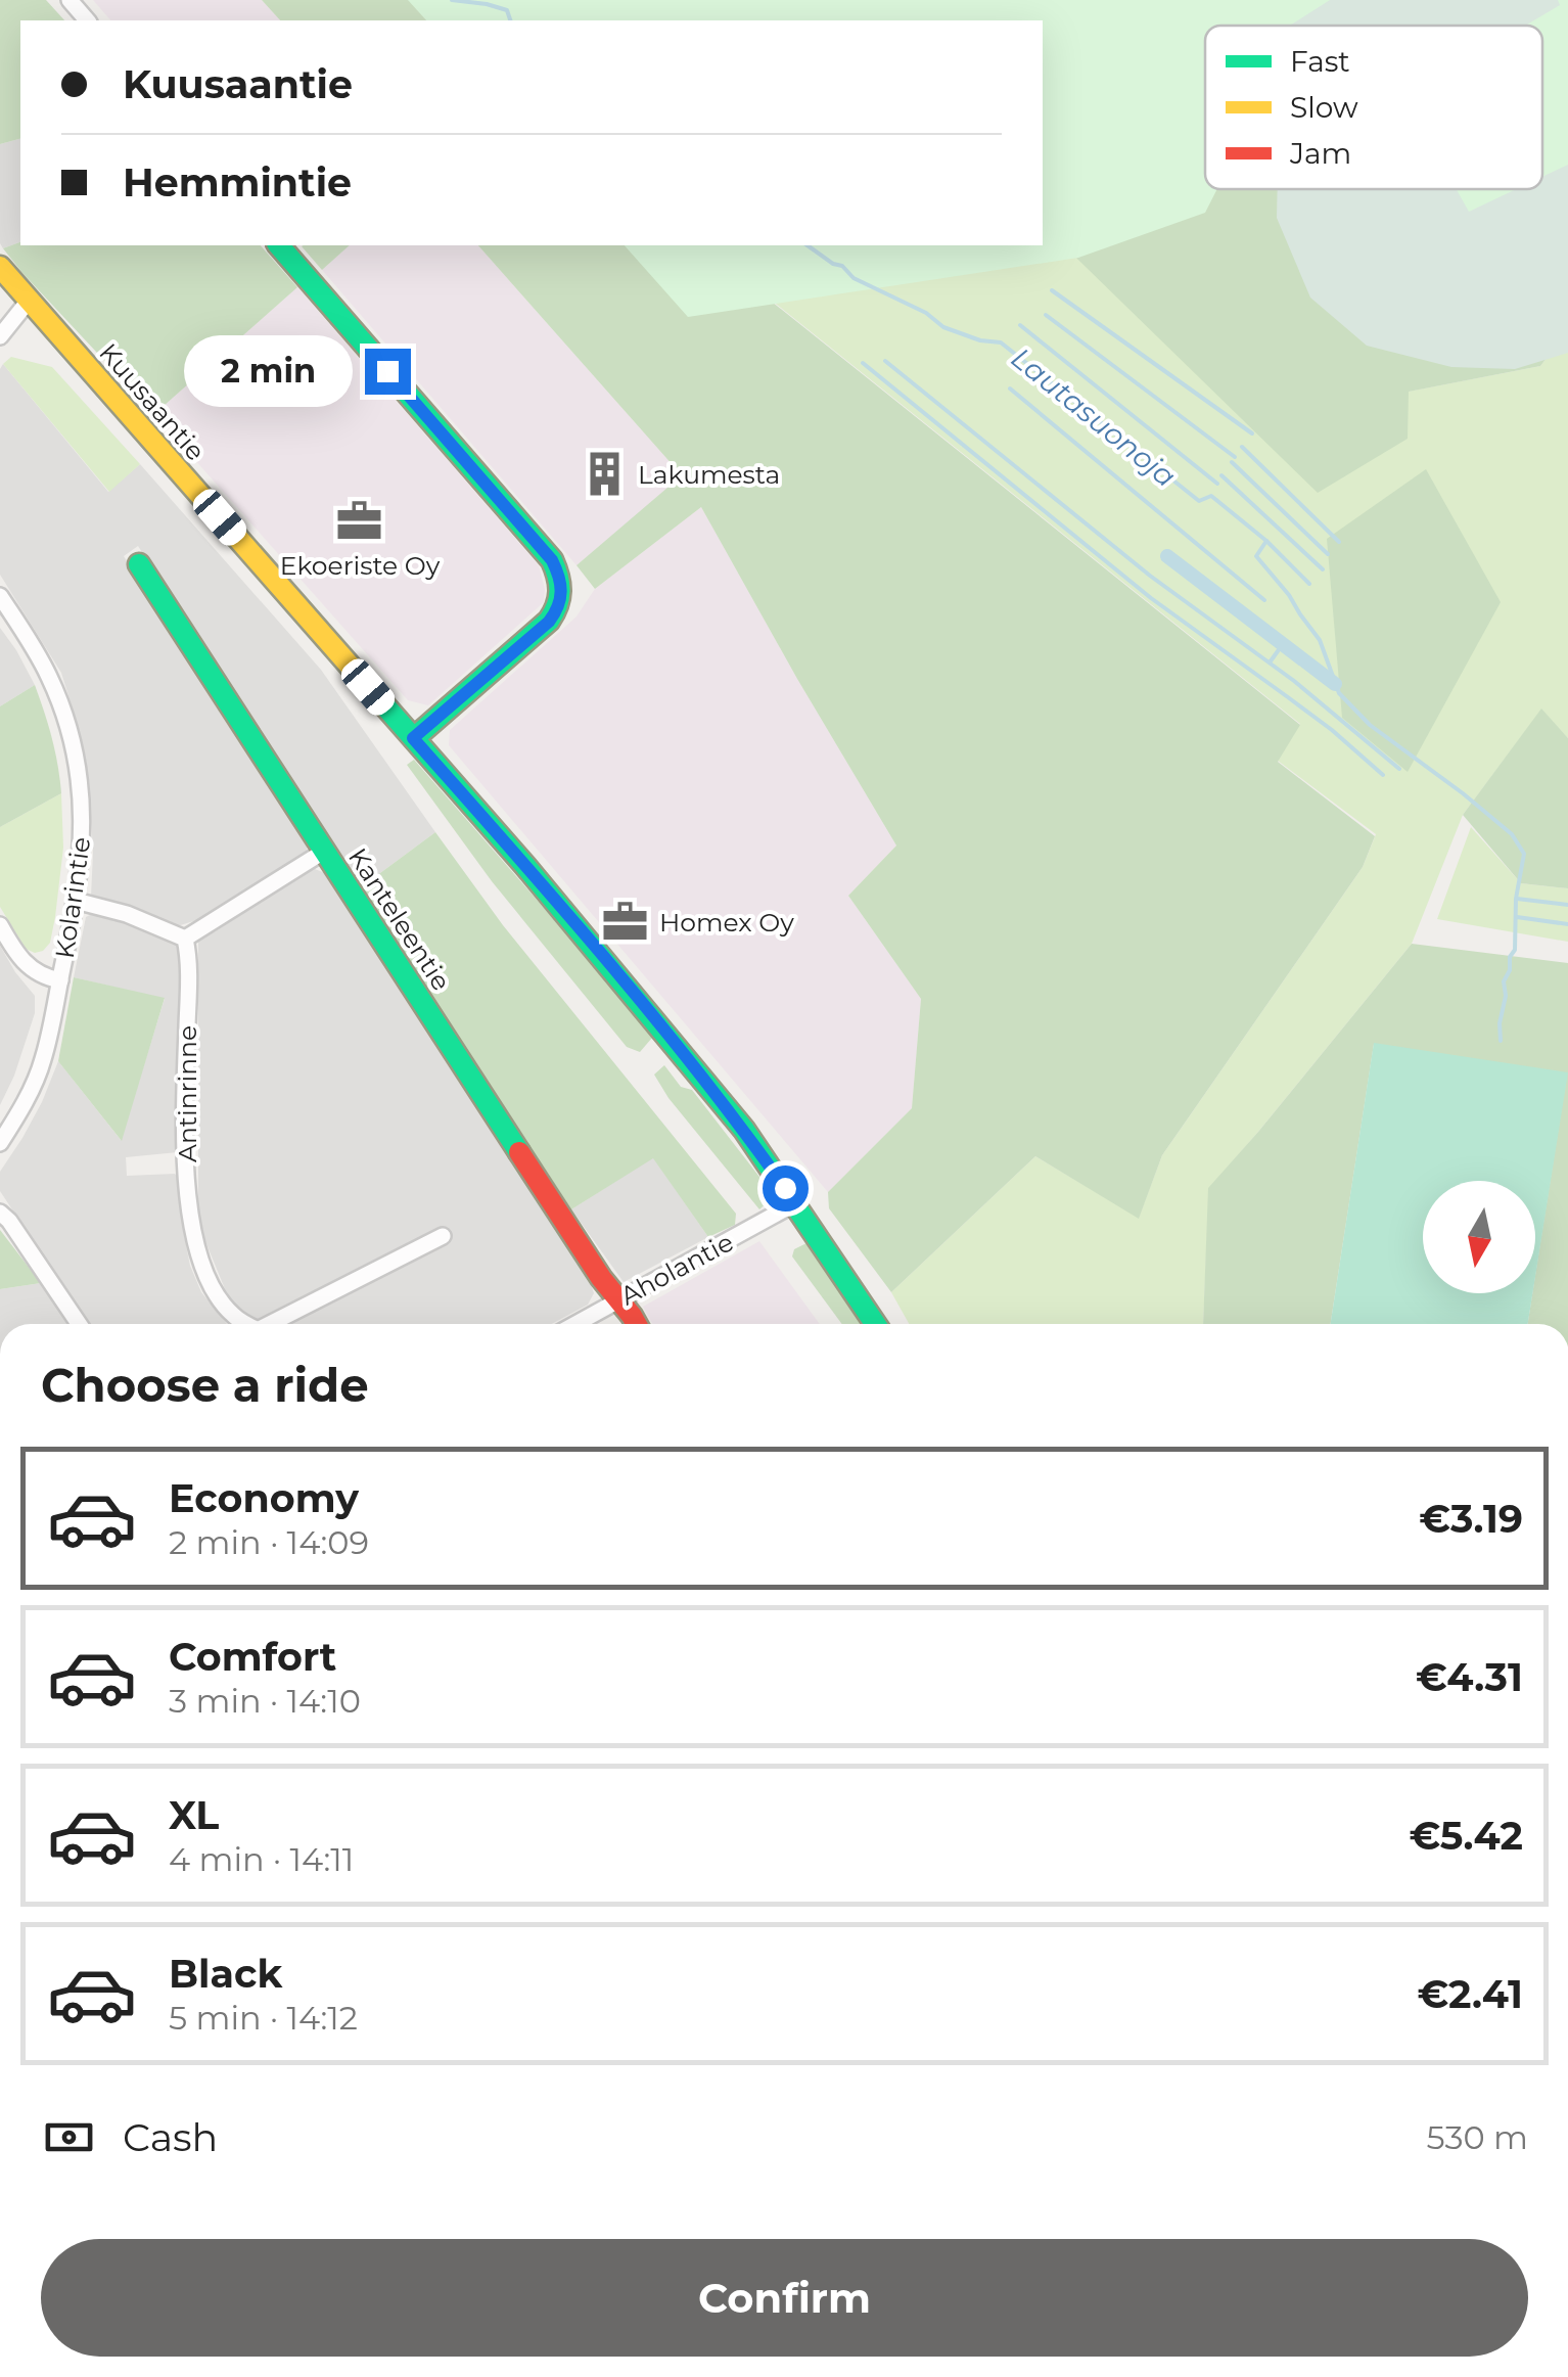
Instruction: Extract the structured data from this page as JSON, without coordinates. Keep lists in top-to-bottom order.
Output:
{
  "streets": {
    "street": [
      "Kuusaantie",
      "Kolarintie",
      "Kanteleentie",
      "Antinrinne",
      "Aholantie"
    ]
  },
  "crossings": [
    ["Kuusaantie", "Aholantie"],
    ["Kanteleentie", "Aholantie"]
  ],
  "water": ["Lautasuonoja"],
  "places": {
    "building": ["Lakumesta"],
    "office": ["Ekoeriste Oy", "Homex Oy"]
  },
  "legend": ["Fast", "Slow", "Jam"],
  "north": "bottom",
  "page": {
    "banner": ["Kuusaantie", "Hemmintie"],
    "bubble": "2 min",
    "heading": "Choose a ride",
    "list": [
      {
        "name": "Economy",
        "note": "2 min · 14:09",
        "value": "€3.19"
      },
      {
        "name": "Comfort",
        "note": "3 min · 14:10",
        "value": "€4.31"
      },
      {
        "name": "XL",
        "note": "4 min · 14:11",
        "value": "€5.42"
      },
      {
        "name": "Black",
        "note": "5 min · 14:12",
        "value": "€2.41"
      }
    ],
    "pay": ["Cash", "530 m"],
    "buttons": "Confirm"
  }
}
